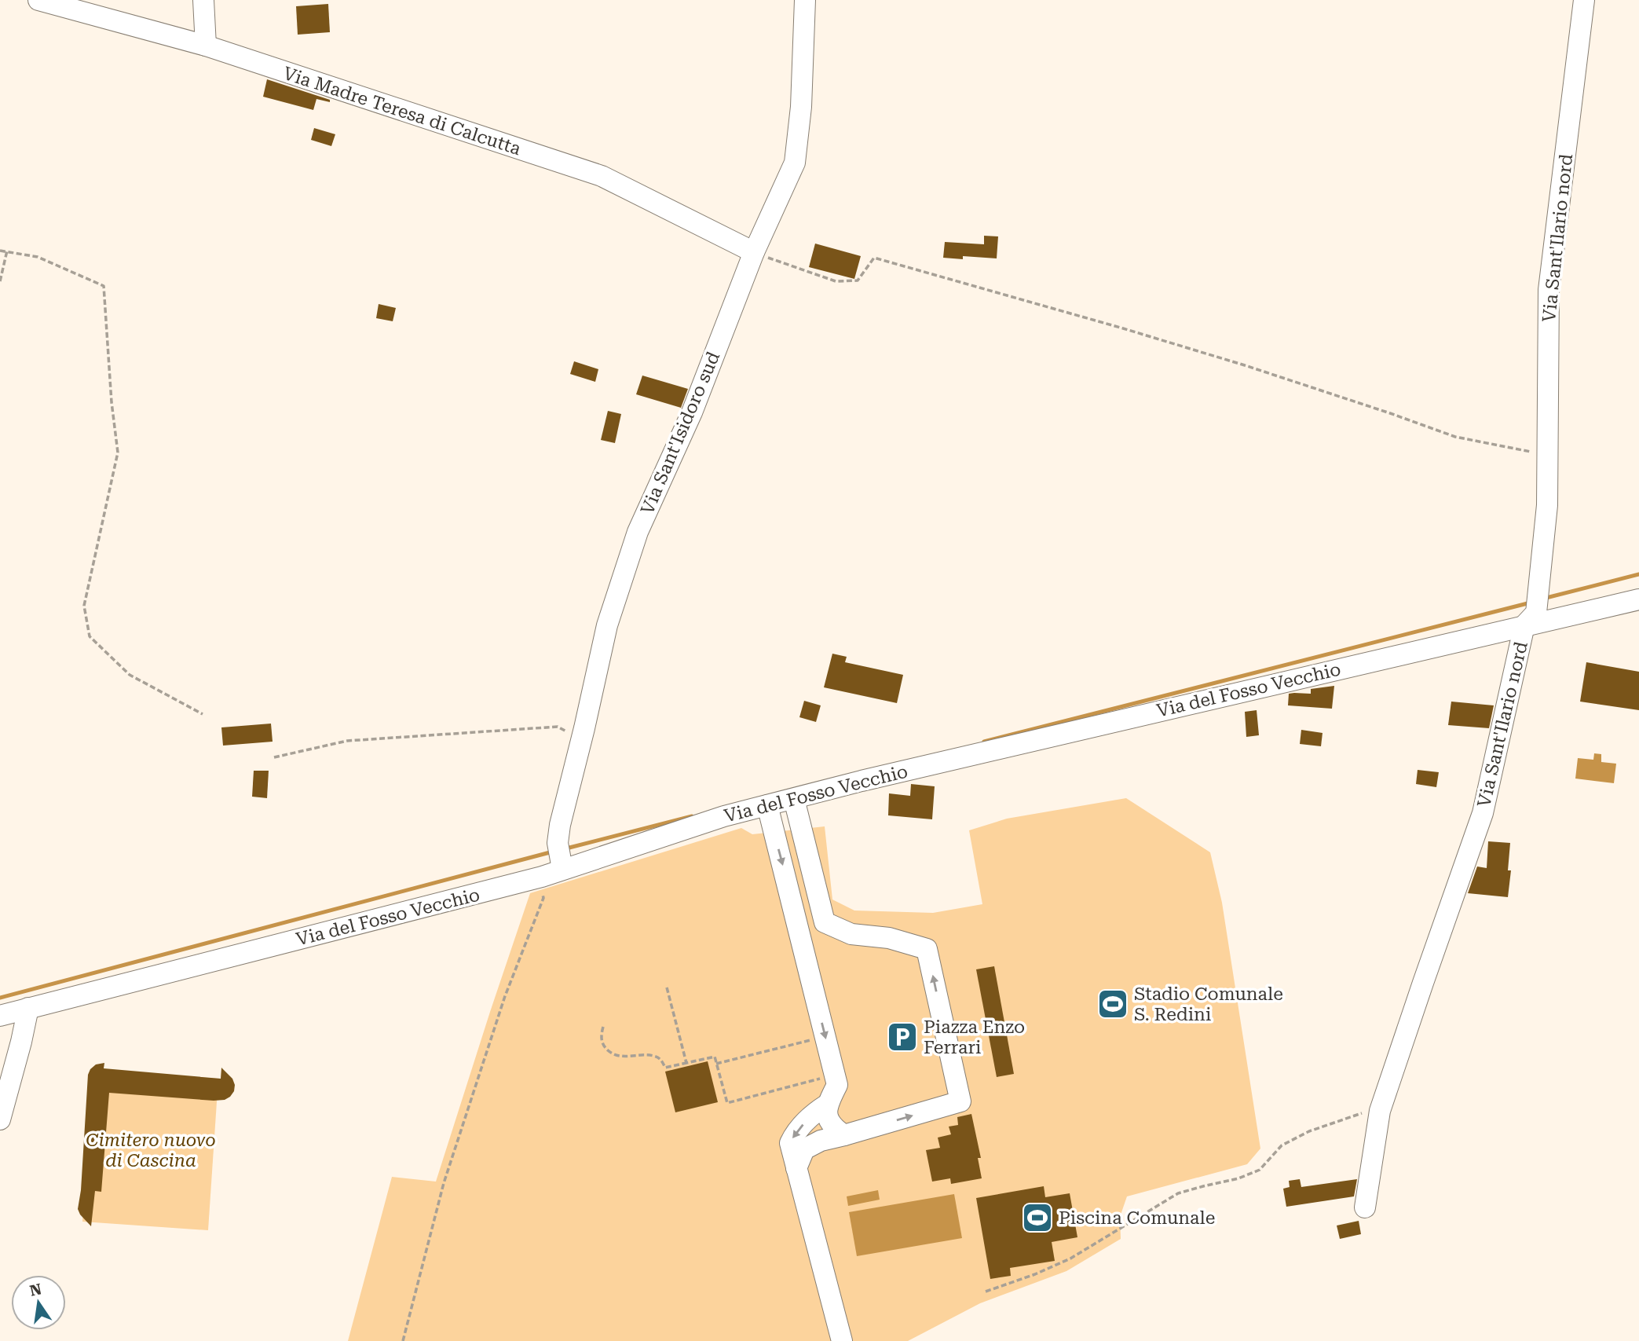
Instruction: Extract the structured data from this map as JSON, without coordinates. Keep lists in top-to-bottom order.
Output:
{
  "streets": {
    "street": [
      "Via Madre Teresa di Calcutta",
      "Via Sant'Ilario nord",
      "Via Sant'Isidoro sud",
      "Via del Fosso Vecchio"
    ]
  },
  "crossings": [
    ["Via Madre Teresa di Calcutta", "Via Sant'Isidoro sud"],
    ["Via Sant'Ilario nord", "Via del Fosso Vecchio"],
    ["Via Sant'Isidoro sud", "Via del Fosso Vecchio"]
  ],
  "parks": ["Cimitero nuovo di Cascina"],
  "places": {
    "sports": ["Stadio Comunale S. Redini", "Piscina Comunale"],
    "parking": ["Piazza Enzo Ferrari"]
  },
  "north": "top"
}
